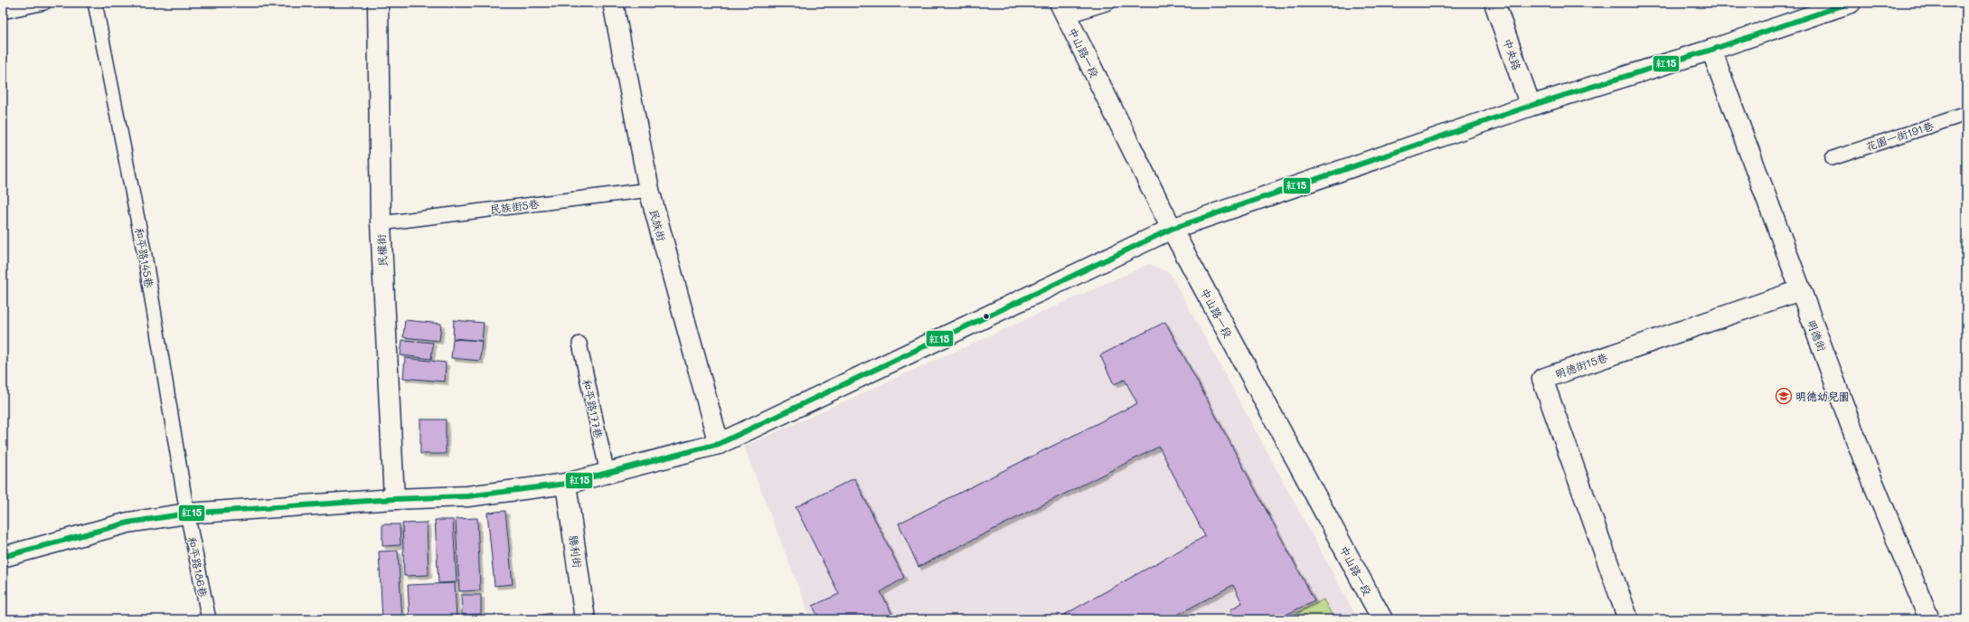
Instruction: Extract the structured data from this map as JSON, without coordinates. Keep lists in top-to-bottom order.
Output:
{
  "streets": {
    "street": [
      "中山路一段",
      "中央路",
      "民族街",
      "民權街",
      "明德街",
      "明德街15巷",
      "勝利街"
    ],
    "lane": [
      "花園一街191巷",
      "民族街5巷",
      "和平路145巷",
      "和平路177巷",
      "和平路186巷"
    ]
  },
  "crossings": [
    ["民族街5巷", "民族街"],
    ["民族街5巷", "民權街"],
    ["和平路145巷", "和平路186巷"],
    ["明德街", "明德街15巷"]
  ],
  "places": {
    "school or university": ["明德幼兒園"]
  },
  "lines": ["transit line 紅15"]
}
